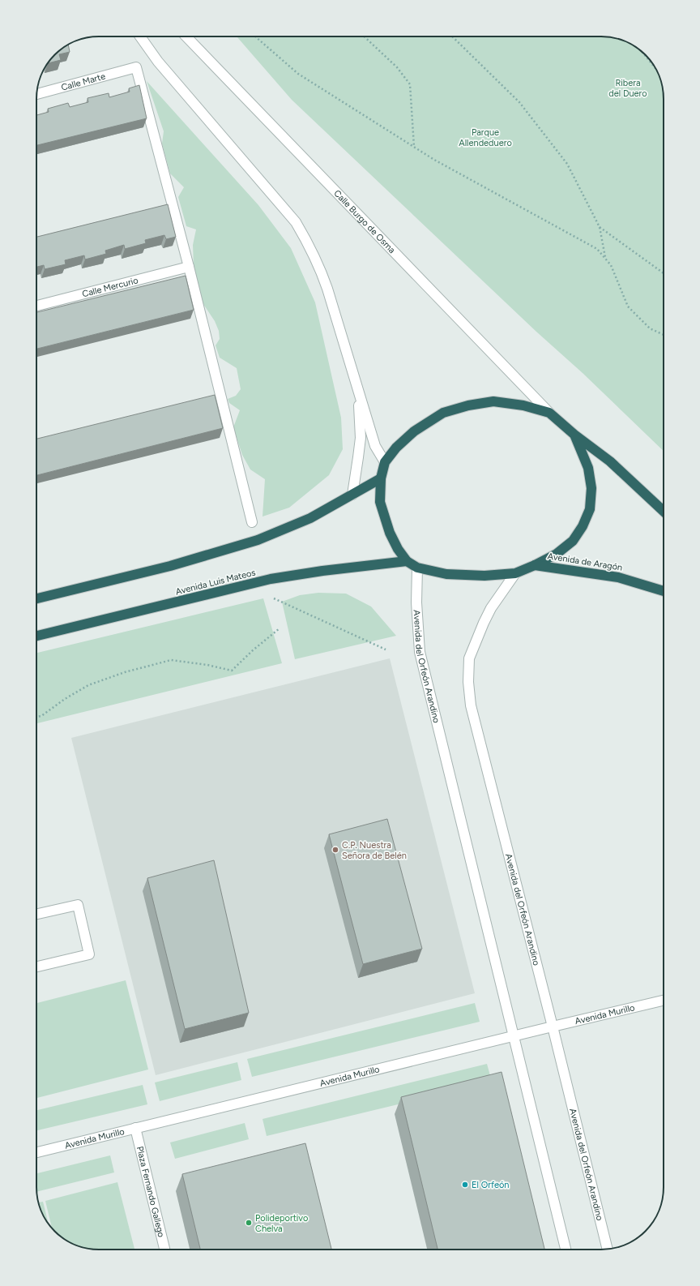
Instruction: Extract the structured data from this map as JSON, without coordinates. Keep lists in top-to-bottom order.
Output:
{
  "streets": {
    "highway": ["Avenida de Aragón", "Avenida Luis Mateos"],
    "street": [
      "Calle Marte",
      "Calle Burgo de Osma",
      "Calle Mercurio",
      "Avenida del Orfeón Arandino",
      "Avenida Murillo",
      "Plaza Fernando Gallego"
    ]
  },
  "crossings": [
    ["Calle Marte", "Calle Mercurio"],
    ["Avenida del Orfeón Arandino", "Avenida Murillo"],
    ["Avenida Murillo", "Plaza Fernando Gallego"]
  ],
  "parks": ["Ribera del Duero", "Parque Allendeduero"],
  "places": ["C.P. Nuestra Señora de Belén", "El Orfeón", "Polideportivo Chelva"]
}
